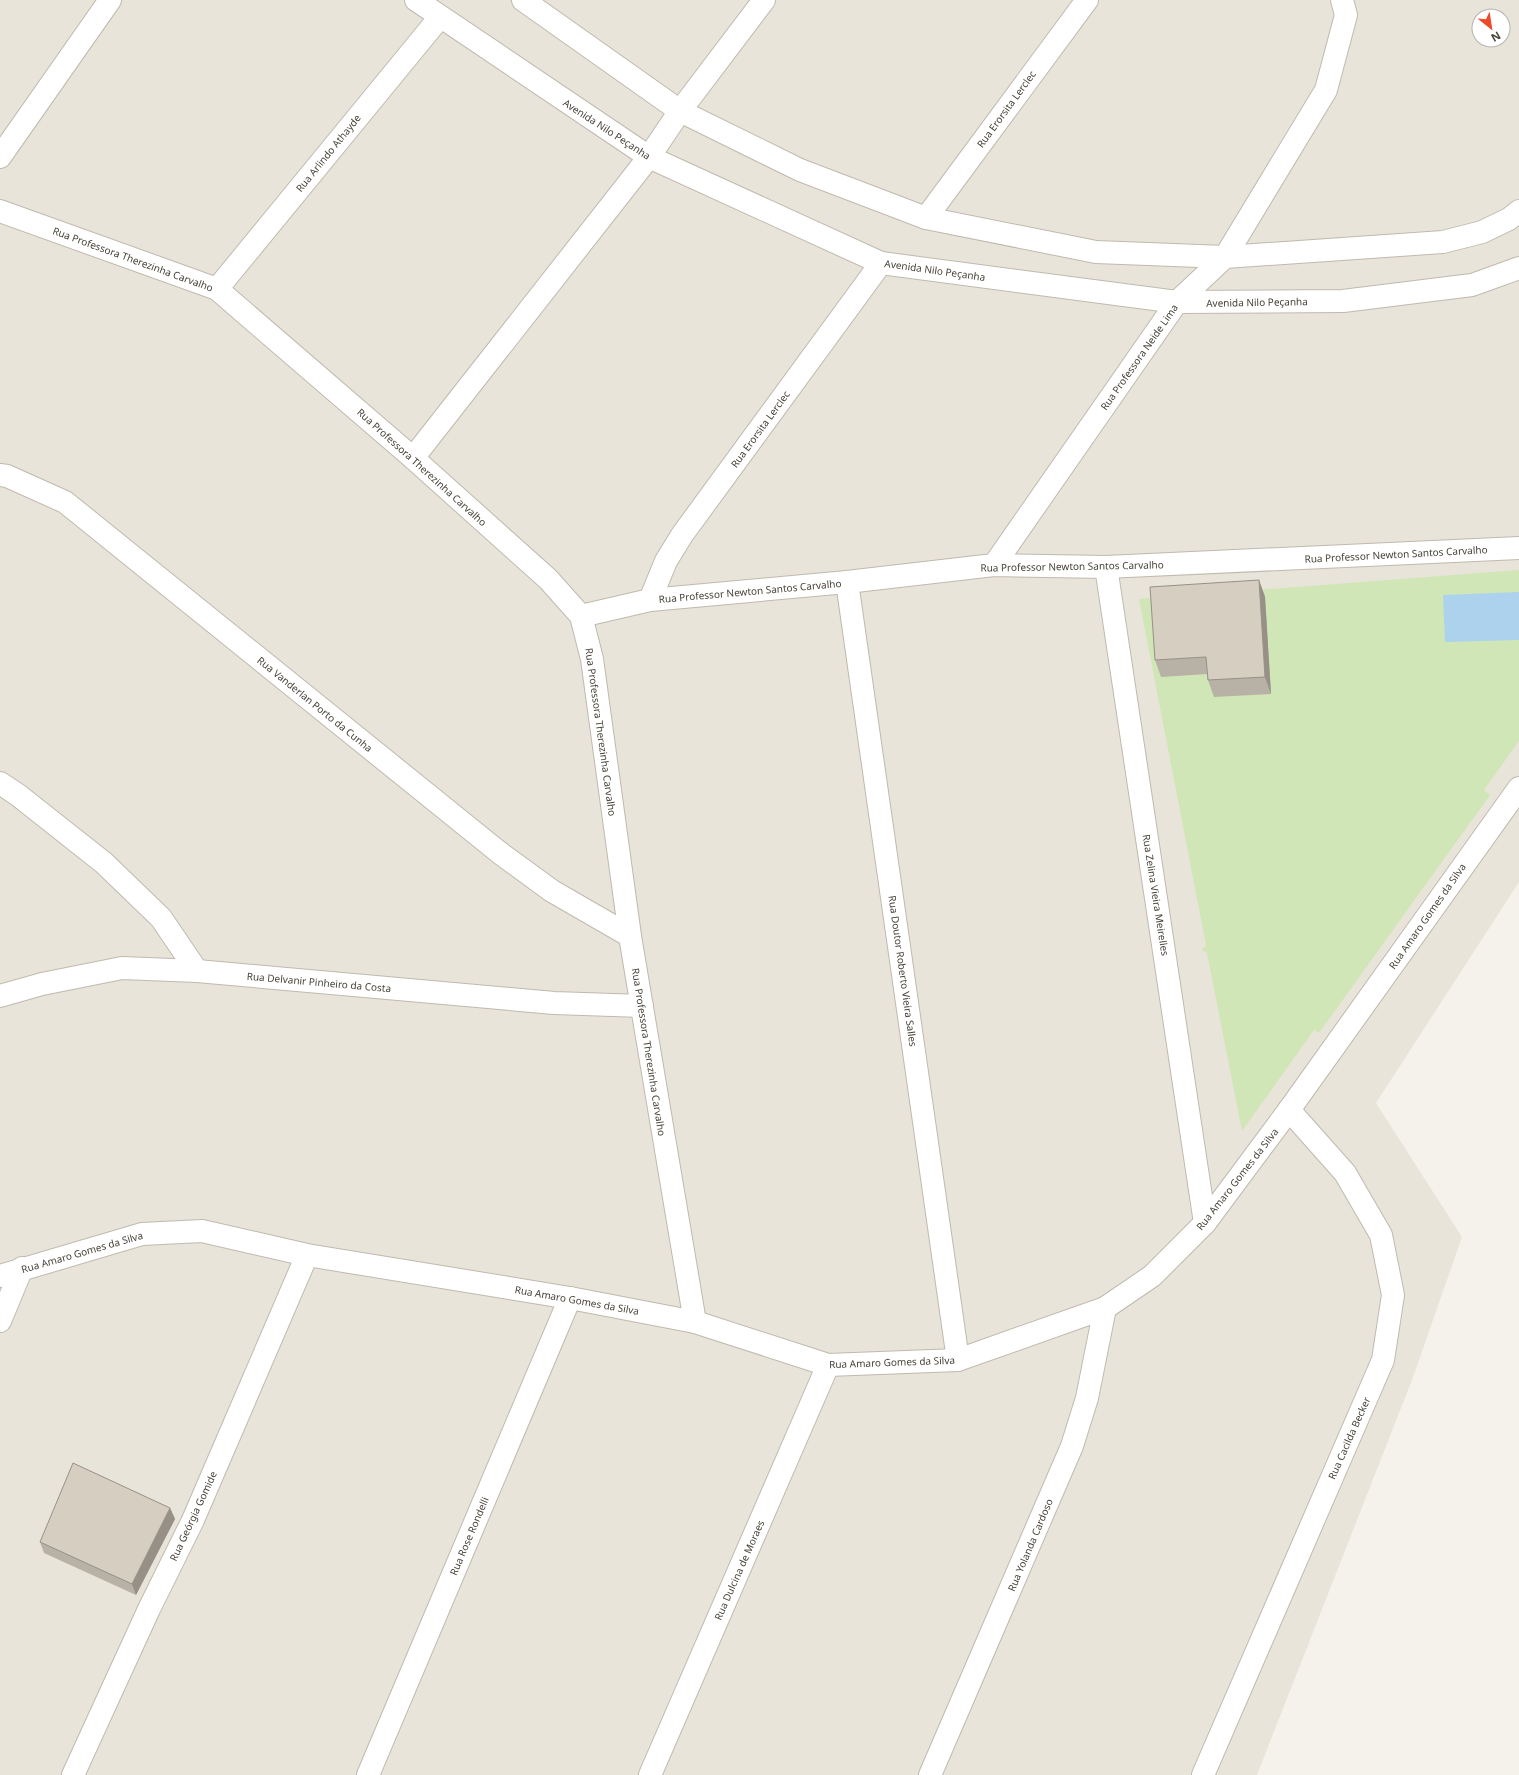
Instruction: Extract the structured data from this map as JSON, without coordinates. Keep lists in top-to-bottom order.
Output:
{
  "streets": {
    "street": [
      "Rua Erorsita Lerclec",
      "Avenida Nilo Peçanha",
      "Rua Arlindo Athayde",
      "Rua Professora Therezinha Carvalho",
      "Rua Professora Neide Lima",
      "Rua Professor Newton Santos Carvalho",
      "Rua Vanderlan Porto da Cunha",
      "Rua Zelina Vieira Meirelles",
      "Rua Amaro Gomes da Silva",
      "Rua Doutor Roberto Vieira Salles",
      "Rua Delvanir Pinheiro da Costa",
      "Rua Cacilda Becker",
      "Rua Geórgia Gomide",
      "Rua Rose Rondelli",
      "Rua Yolanda Cardoso",
      "Rua Dulcina de Moraes"
    ]
  },
  "crossings": [
    ["Rua Erorsita Lerclec", "Avenida Nilo Peçanha"],
    ["Rua Erorsita Lerclec", "Rua Professor Newton Santos Carvalho"],
    ["Avenida Nilo Peçanha", "Rua Arlindo Athayde"],
    ["Avenida Nilo Peçanha", "Rua Professora Neide Lima"],
    ["Rua Arlindo Athayde", "Rua Professora Therezinha Carvalho"],
    ["Rua Professora Therezinha Carvalho", "Rua Professor Newton Santos Carvalho"],
    ["Rua Professora Therezinha Carvalho", "Rua Vanderlan Porto da Cunha"],
    ["Rua Professora Therezinha Carvalho", "Rua Amaro Gomes da Silva"],
    ["Rua Professora Therezinha Carvalho", "Rua Delvanir Pinheiro da Costa"],
    ["Rua Professora Neide Lima", "Rua Professor Newton Santos Carvalho"],
    ["Rua Professor Newton Santos Carvalho", "Rua Zelina Vieira Meirelles"],
    ["Rua Professor Newton Santos Carvalho", "Rua Doutor Roberto Vieira Salles"],
    ["Rua Zelina Vieira Meirelles", "Rua Amaro Gomes da Silva"],
    ["Rua Amaro Gomes da Silva", "Rua Doutor Roberto Vieira Salles"],
    ["Rua Amaro Gomes da Silva", "Rua Cacilda Becker"],
    ["Rua Amaro Gomes da Silva", "Rua Geórgia Gomide"],
    ["Rua Amaro Gomes da Silva", "Rua Rose Rondelli"],
    ["Rua Amaro Gomes da Silva", "Rua Yolanda Cardoso"],
    ["Rua Amaro Gomes da Silva", "Rua Dulcina de Moraes"]
  ],
  "north": "bottom right"
}
